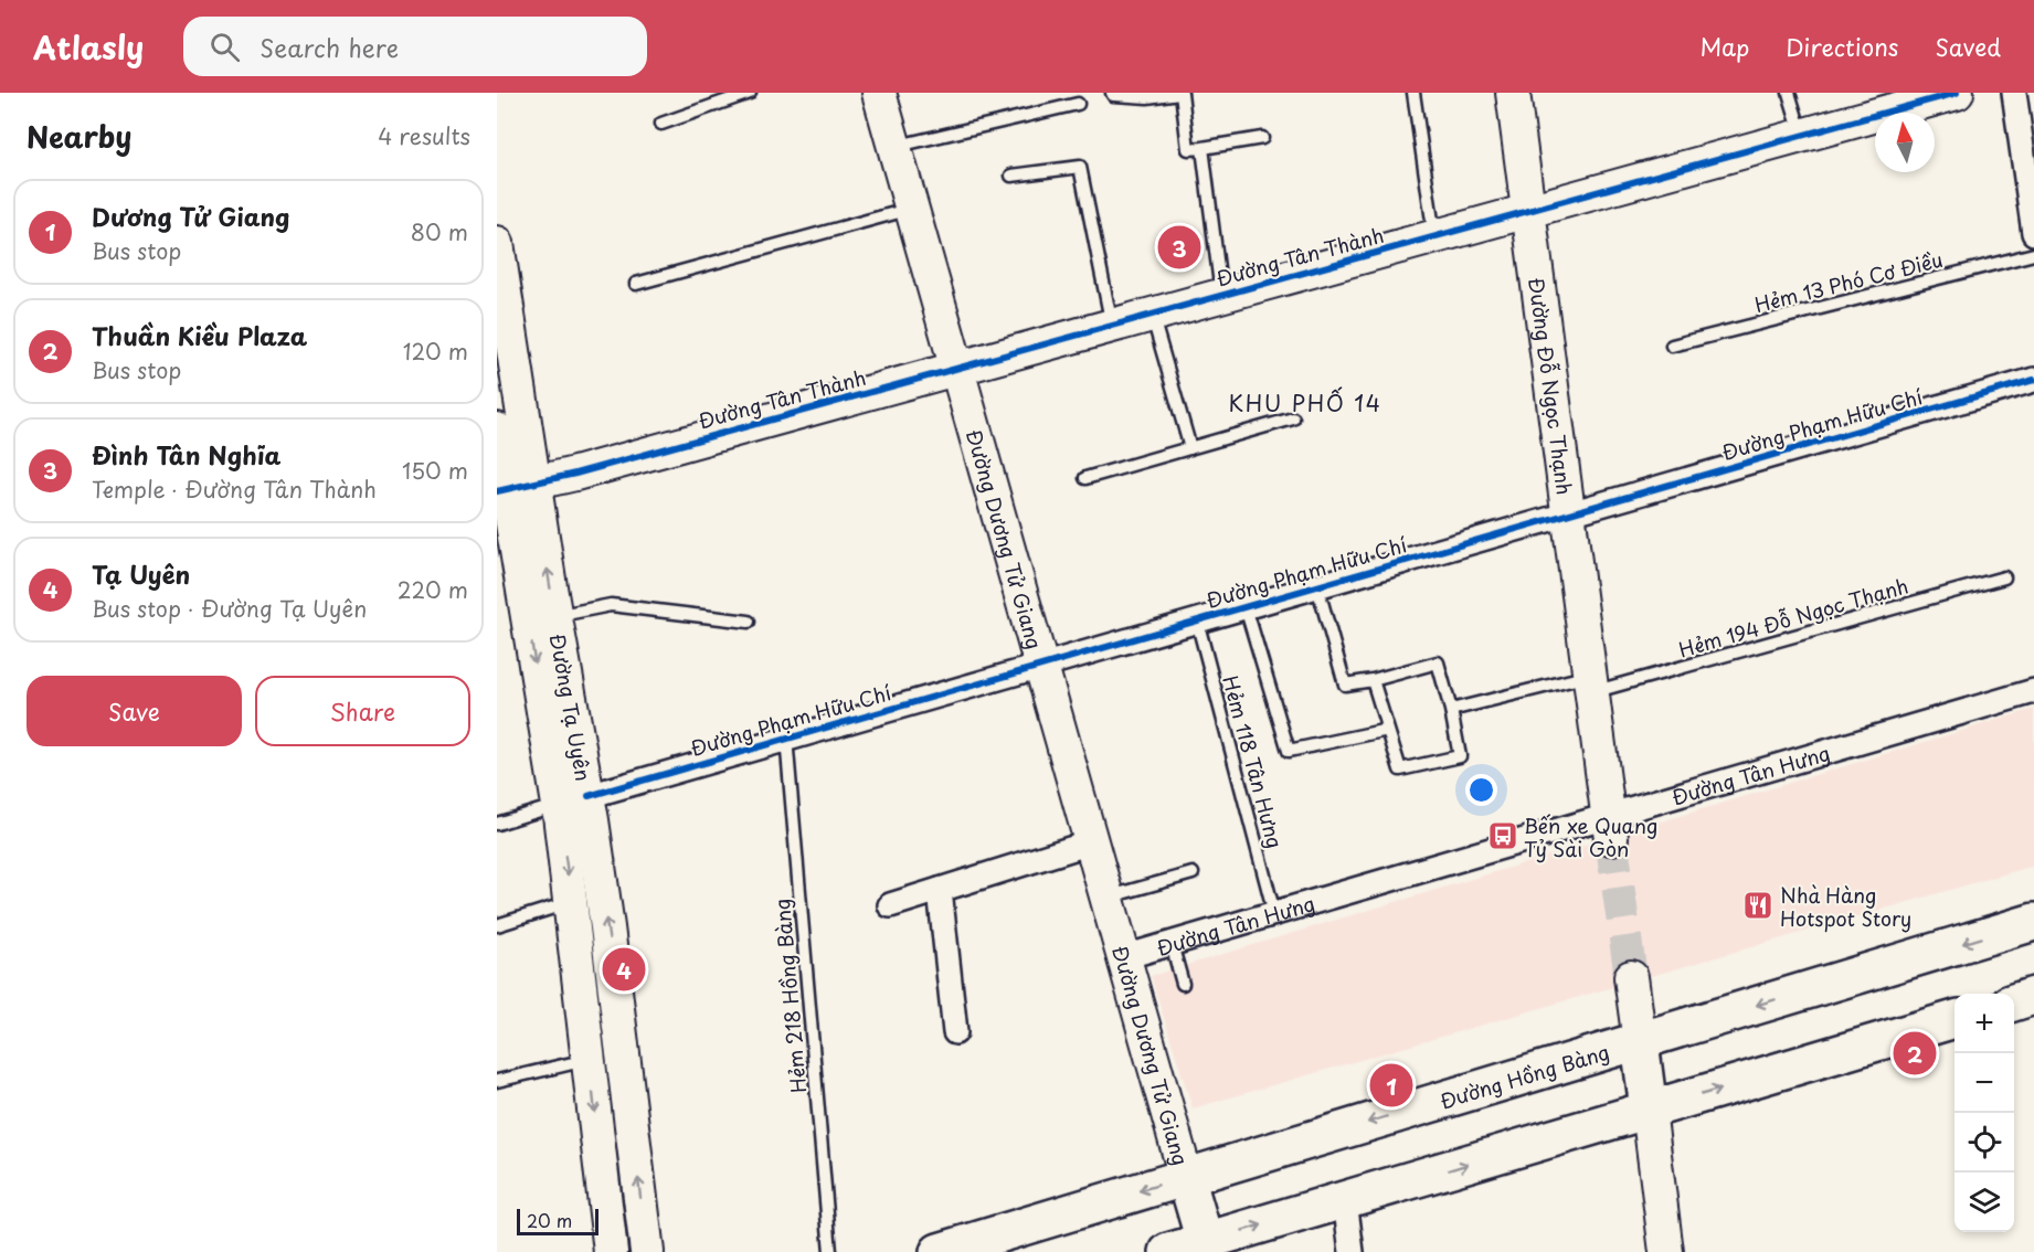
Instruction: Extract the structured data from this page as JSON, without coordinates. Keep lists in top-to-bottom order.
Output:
{
  "streets": {
    "main road": ["Đường Hồng Bàng"],
    "street": [
      "Đường Tân Thành",
      "Đường Đỗ Ngọc Thạnh",
      "Đường Phạm Hữu Chí",
      "Đường Dương Tử Giang",
      "Đường Tạ Uyên",
      "Đường Tân Hưng"
    ],
    "lane": [
      "Hẻm 13 Phó Cơ Điều",
      "Hẻm 194 Đỗ Ngọc Thạnh",
      "Hẻm 118 Tân Hưng",
      "Hẻm 218 Hồng Bàng"
    ]
  },
  "crossings": [
    ["Đường Tân Thành", "Đường Đỗ Ngọc Thạnh"],
    ["Đường Tân Thành", "Đường Dương Tử Giang"],
    ["Đường Tân Thành", "Đường Tạ Uyên"],
    ["Đường Đỗ Ngọc Thạnh", "Đường Phạm Hữu Chí"],
    ["Đường Đỗ Ngọc Thạnh", "Hẻm 194 Đỗ Ngọc Thạnh"],
    ["Đường Đỗ Ngọc Thạnh", "Đường Tân Hưng"],
    ["Đường Phạm Hữu Chí", "Đường Dương Tử Giang"],
    ["Đường Phạm Hữu Chí", "Đường Tạ Uyên"],
    ["Đường Phạm Hữu Chí", "Hẻm 118 Tân Hưng"],
    ["Đường Phạm Hữu Chí", "Hẻm 218 Hồng Bàng"],
    ["Đường Dương Tử Giang", "Đường Tân Hưng"],
    ["Đường Dương Tử Giang", "Đường Hồng Bàng"],
    ["Hẻm 118 Tân Hưng", "Đường Tân Hưng"]
  ],
  "districts": ["KHU PHỐ 14"],
  "places": {
    "bus stop": ["Bến xe Quang Tỷ Sài Gòn"],
    "restaurant": ["Nhà Hàng Hotspot Story"]
  },
  "scale_bar": "20 m",
  "north": "top",
  "page": {
    "header": "Atlasly",
    "search": "Search here",
    "nav": ["Map", "Directions", "Saved"],
    "heading": ["Nearby", "4 results"],
    "list": [
      {
        "mark": "1",
        "name": "Dương Tử Giang",
        "note": "Bus stop",
        "value": "80 m"
      },
      {
        "mark": "2",
        "name": "Thuần Kiều Plaza",
        "note": "Bus stop",
        "value": "120 m"
      },
      {
        "mark": "3",
        "name": "Đình Tân Nghĩa",
        "note": "Temple · Đường Tân Thành",
        "value": "150 m"
      },
      {
        "mark": "4",
        "name": "Tạ Uyên",
        "note": "Bus stop · Đường Tạ Uyên",
        "value": "220 m"
      }
    ],
    "pins": [
      "3",
      "4",
      "2",
      "1"
    ],
    "buttons": ["Save", "Share"],
    "map_buttons": ["+", "−"],
    "scale": "20 m"
  }
}
